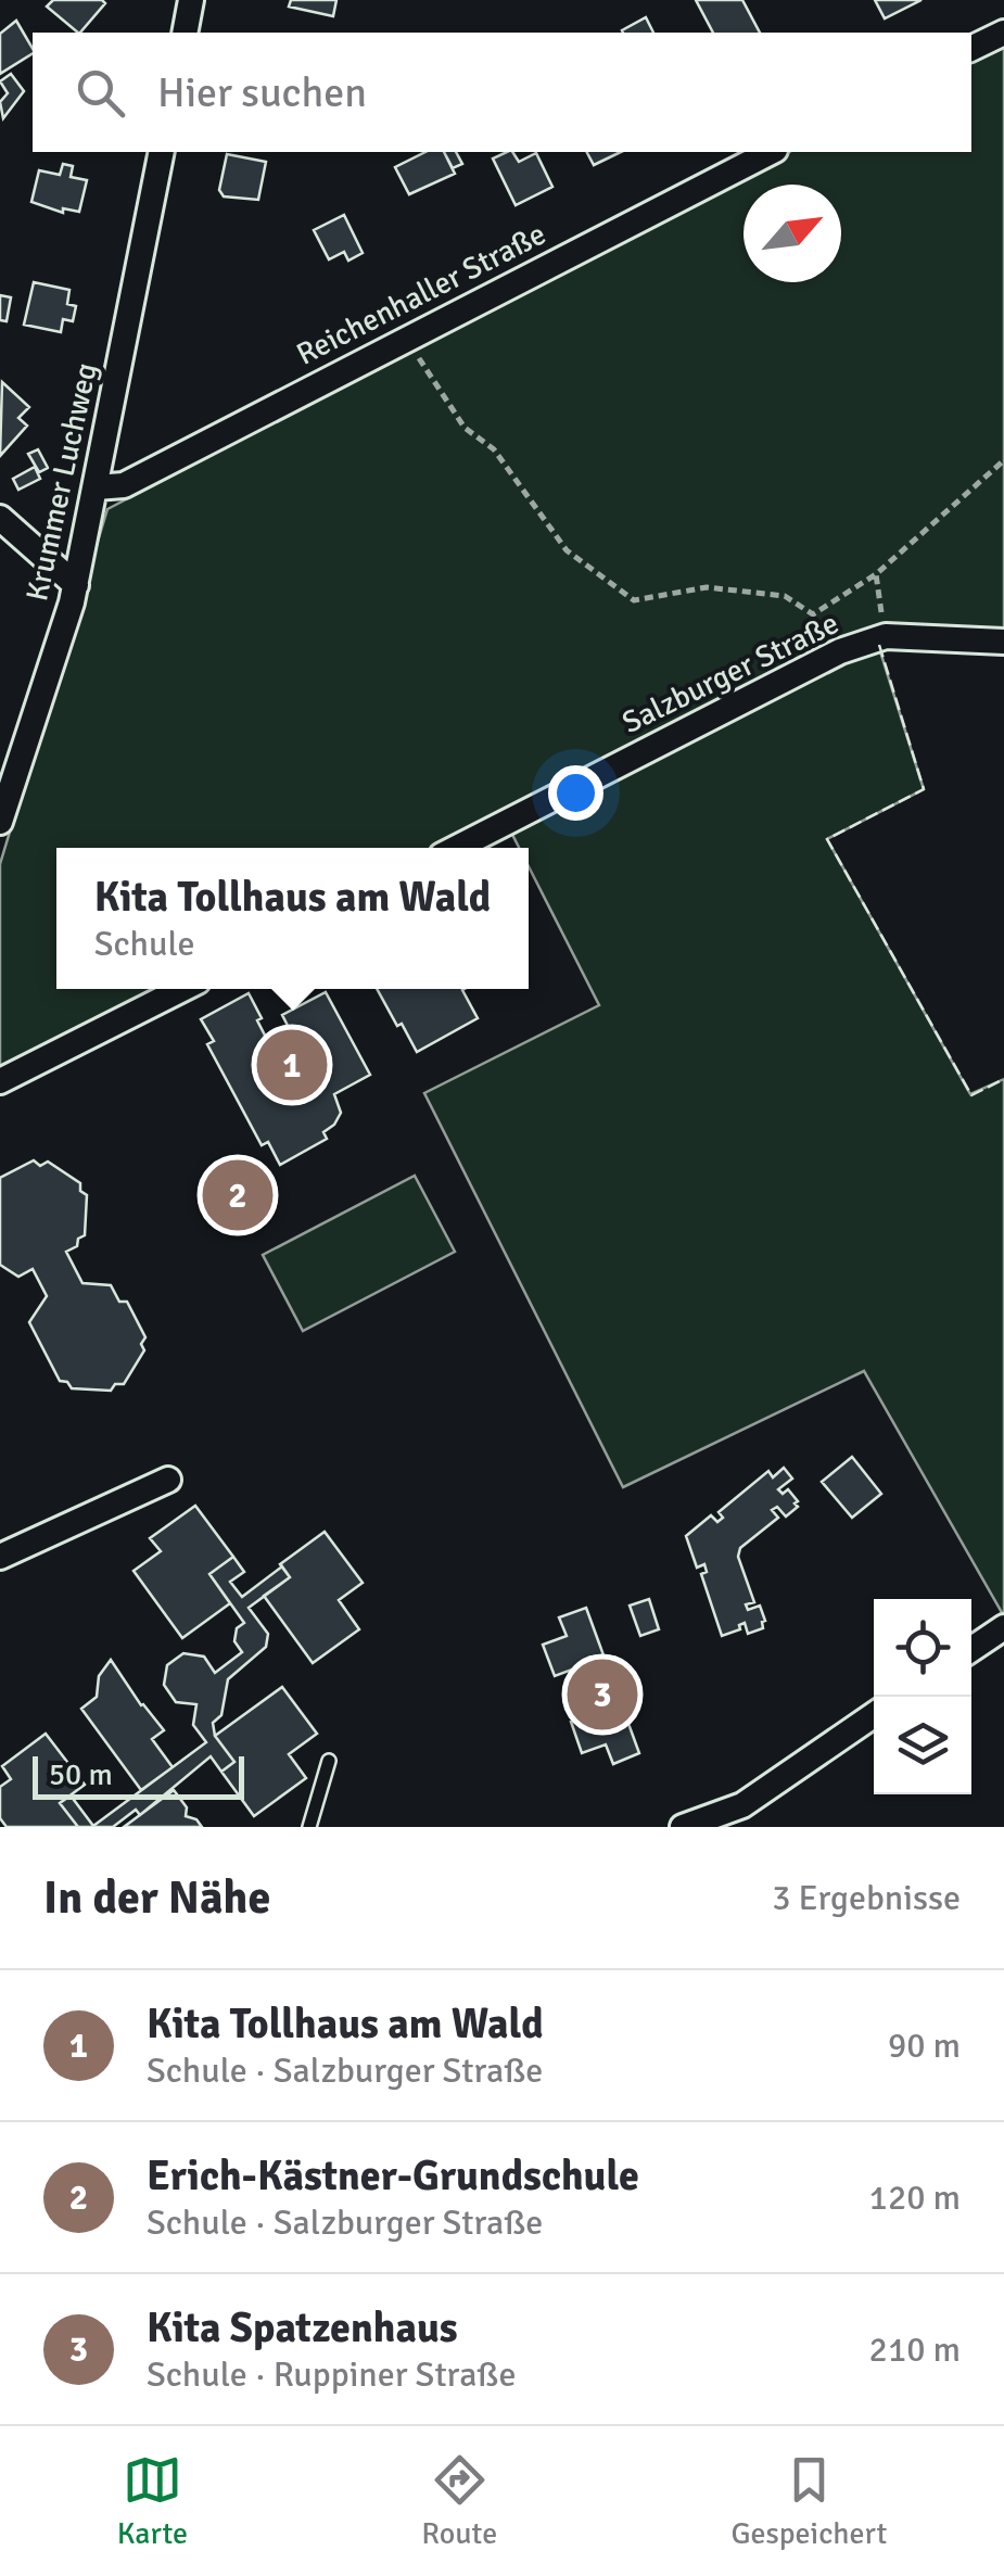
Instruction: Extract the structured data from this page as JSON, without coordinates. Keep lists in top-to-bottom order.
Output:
{
  "streets": {
    "street": ["Reichenhaller Straße", "Krummer Luchweg", "Salzburger Straße"]
  },
  "crossings": [
    ["Reichenhaller Straße", "Krummer Luchweg"]
  ],
  "scale_bar": "50 m",
  "north": "top right",
  "page": {
    "search": "Hier suchen",
    "popup": ["Kita Tollhaus am Wald", "Schule"],
    "pins": ["1", "2", "3"],
    "scale": "50 m",
    "heading": ["In der Nähe", "3 Ergebnisse"],
    "list": [
      {
        "mark": "1",
        "name": "Kita Tollhaus am Wald",
        "note": "Schule · Salzburger Straße",
        "value": "90 m"
      },
      {
        "mark": "2",
        "name": "Erich-Kästner-Grundschule",
        "note": "Schule · Salzburger Straße",
        "value": "120 m"
      },
      {
        "mark": "3",
        "name": "Kita Spatzenhaus",
        "note": "Schule · Ruppiner Straße",
        "value": "210 m"
      }
    ],
    "nav": ["Karte", "Route", "Gespeichert"]
  }
}
